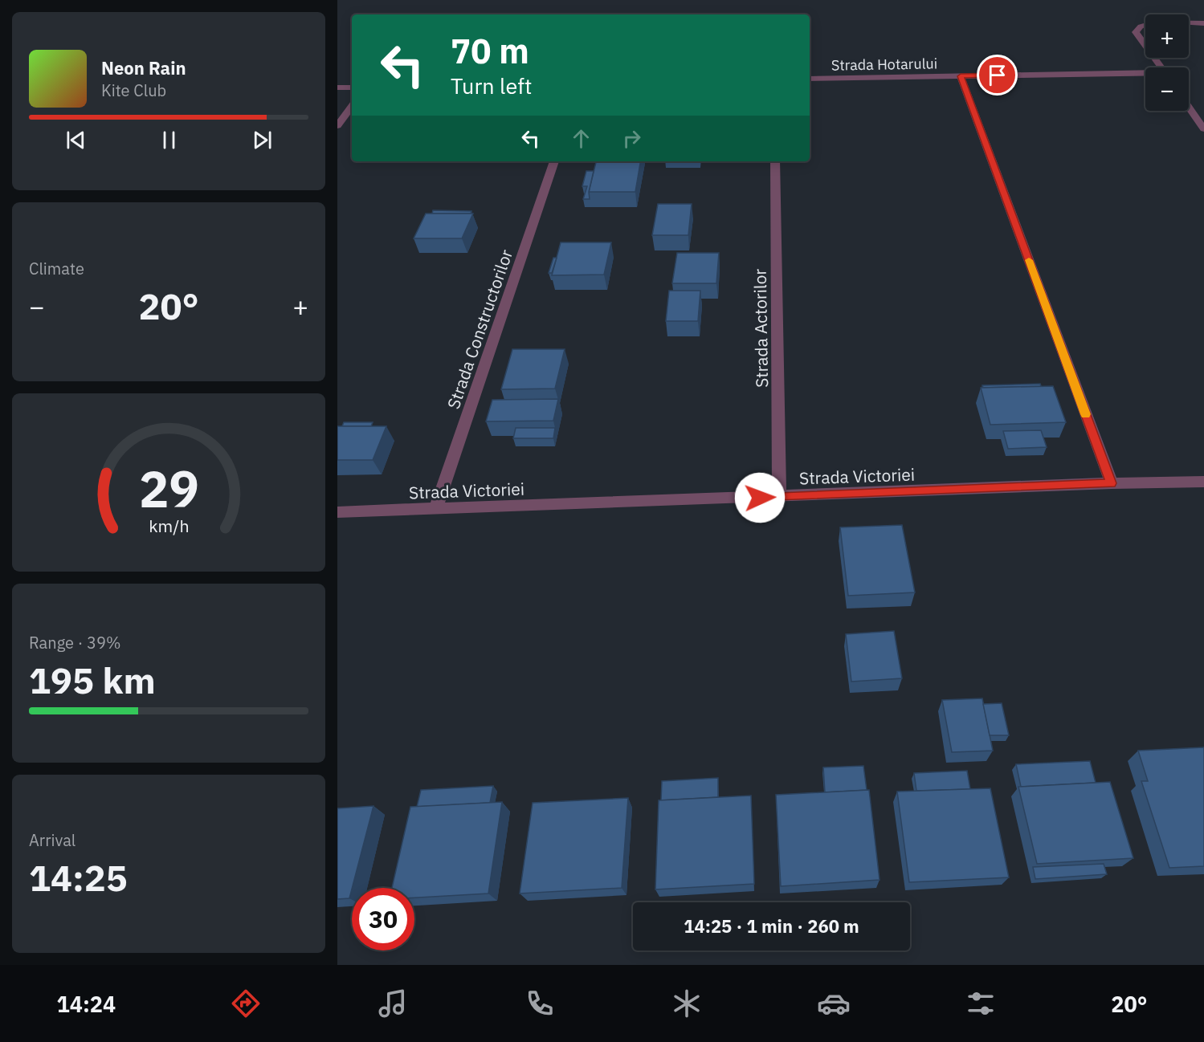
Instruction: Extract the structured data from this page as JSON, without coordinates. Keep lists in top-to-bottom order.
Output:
{
  "streets": {
    "street": [
      "Strada Hotarului",
      "Strada Actorilor",
      "Strada Constructorilor",
      "Strada Victoriei"
    ]
  },
  "crossings": [
    ["Strada Actorilor", "Strada Victoriei"],
    ["Strada Constructorilor", "Strada Victoriei"]
  ],
  "page": {
    "map_buttons": ["+", "−"],
    "turn": ["70 m", "Turn left"],
    "song": ["Neon Rain", "Kite Club"],
    "tile": [
      "Climate",
      ["Range · 39%", "195 km"],
      ["Arrival", "14:25"]
    ],
    "heat": ["−", "20°", "+"],
    "limit": "30",
    "trip": "14:25 · 1 min · 260 m",
    "tabs": ["14:24", "20°"],
    "gauge": ["29", "km/h"]
  }
}
